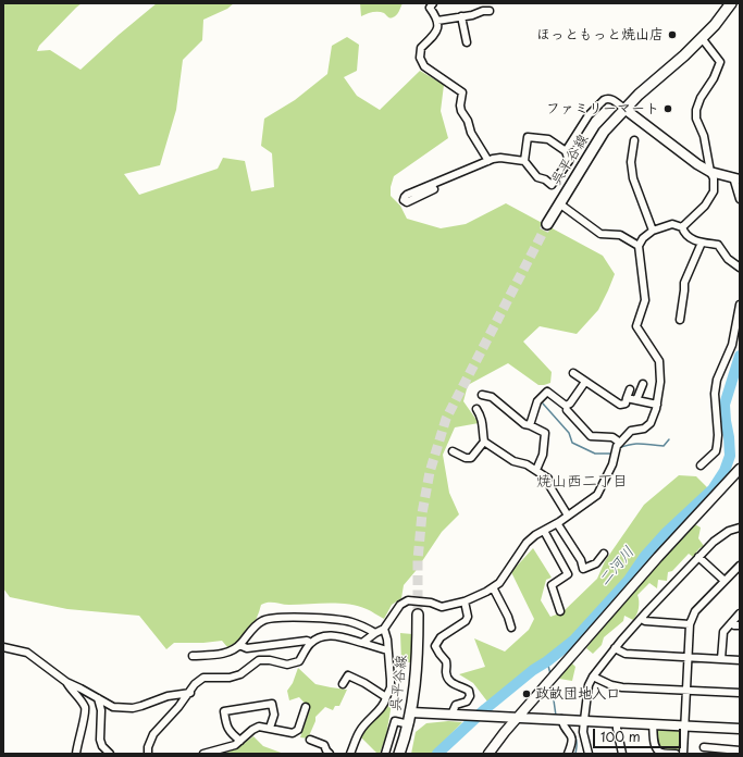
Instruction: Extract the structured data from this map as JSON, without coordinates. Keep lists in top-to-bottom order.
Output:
{
  "streets": {
    "main road": ["呉平谷線"]
  },
  "districts": ["焼山西二丁目"],
  "water": ["二河川"],
  "places": ["ほっともっと焼山店", "ファミリーマート", "政畝団地入口"],
  "scale_bar": "100 m"
}
